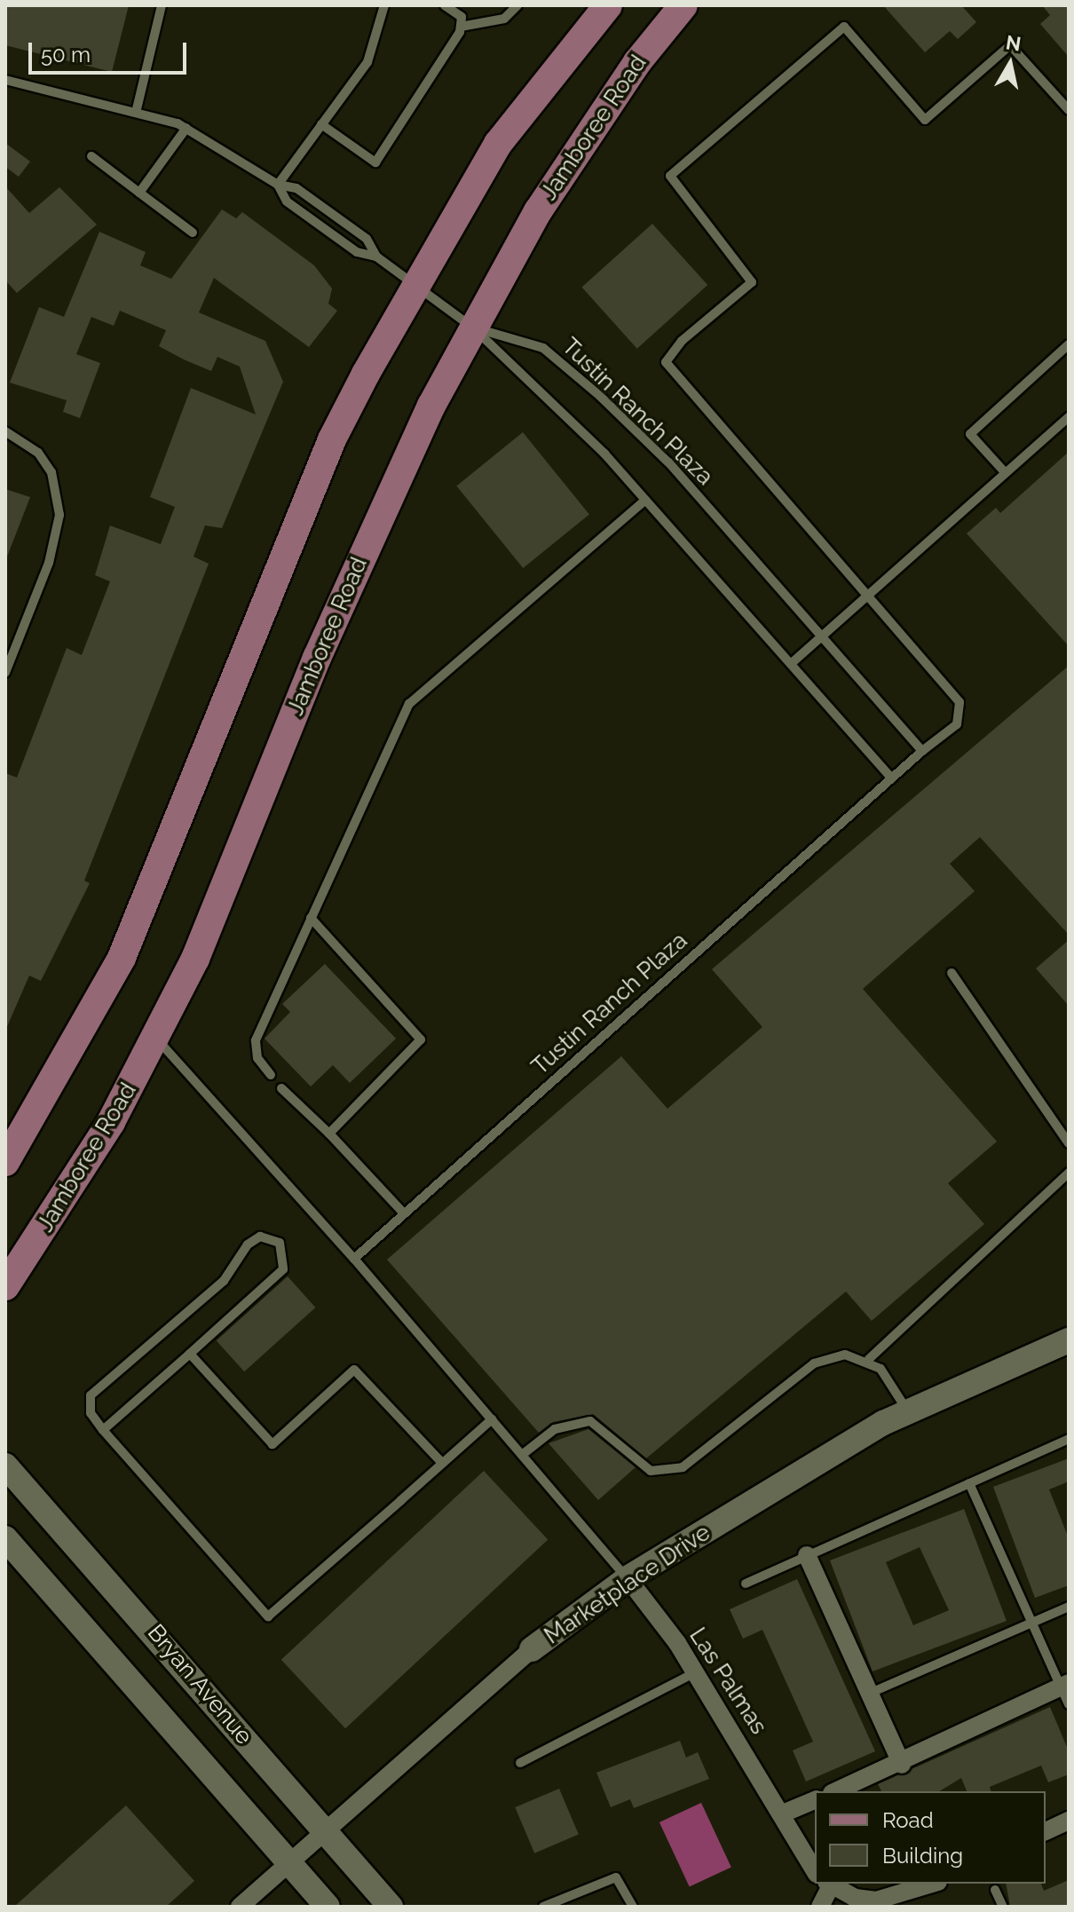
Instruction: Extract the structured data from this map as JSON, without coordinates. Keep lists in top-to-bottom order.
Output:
{
  "streets": {
    "main road": ["Jamboree Road", "Marketplace Drive", "Bryan Avenue"],
    "street": ["Las Palmas"],
    "lane": ["Tustin Ranch Plaza"]
  },
  "crossings": [
    ["Jamboree Road", "Tustin Ranch Plaza"],
    ["Marketplace Drive", "Las Palmas"],
    ["Marketplace Drive", "Bryan Avenue"]
  ],
  "legend": ["Road", "Building"],
  "scale_bar": "50 m",
  "north": "top"
}
